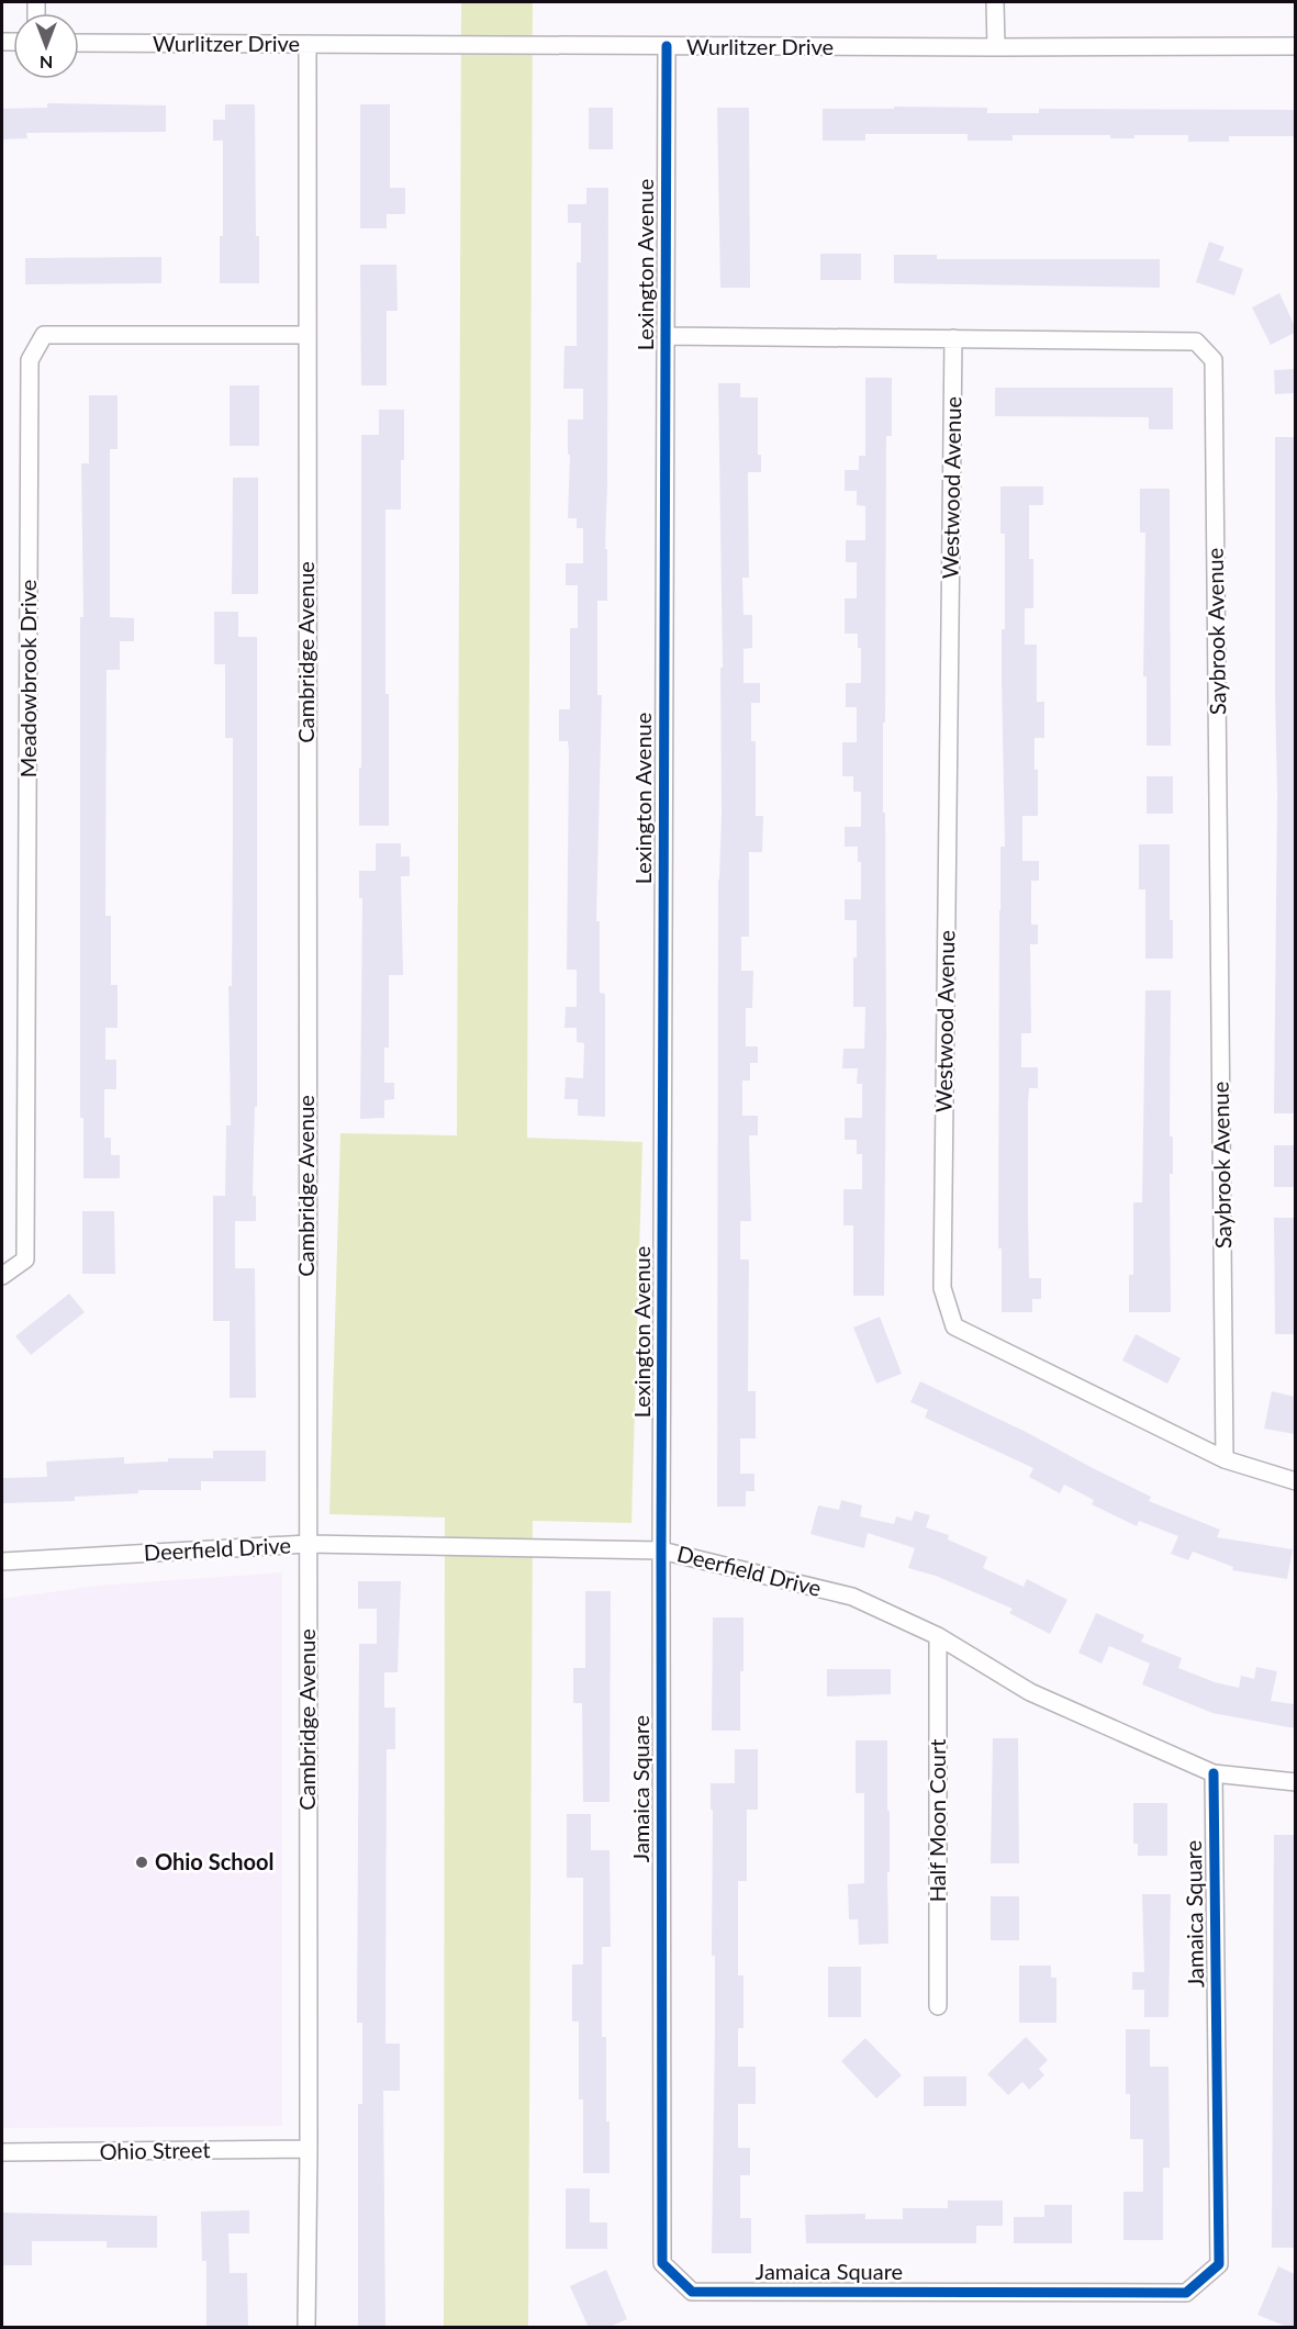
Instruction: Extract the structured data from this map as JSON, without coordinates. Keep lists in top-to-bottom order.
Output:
{
  "streets": {
    "street": [
      "Wurlitzer Drive",
      "Lexington Avenue",
      "Westwood Avenue",
      "Saybrook Avenue",
      "Cambridge Avenue",
      "Meadowbrook Drive",
      "Deerfield Drive",
      "Jamaica Square",
      "Half Moon Court",
      "Ohio Street"
    ]
  },
  "crossings": [
    ["Wurlitzer Drive", "Lexington Avenue"],
    ["Wurlitzer Drive", "Cambridge Avenue"],
    ["Lexington Avenue", "Saybrook Avenue"],
    ["Lexington Avenue", "Deerfield Drive"],
    ["Lexington Avenue", "Jamaica Square"],
    ["Westwood Avenue", "Saybrook Avenue"],
    ["Cambridge Avenue", "Meadowbrook Drive"],
    ["Cambridge Avenue", "Deerfield Drive"],
    ["Cambridge Avenue", "Ohio Street"],
    ["Deerfield Drive", "Jamaica Square"],
    ["Deerfield Drive", "Half Moon Court"]
  ],
  "places": ["Ohio School"],
  "north": "bottom"
}
